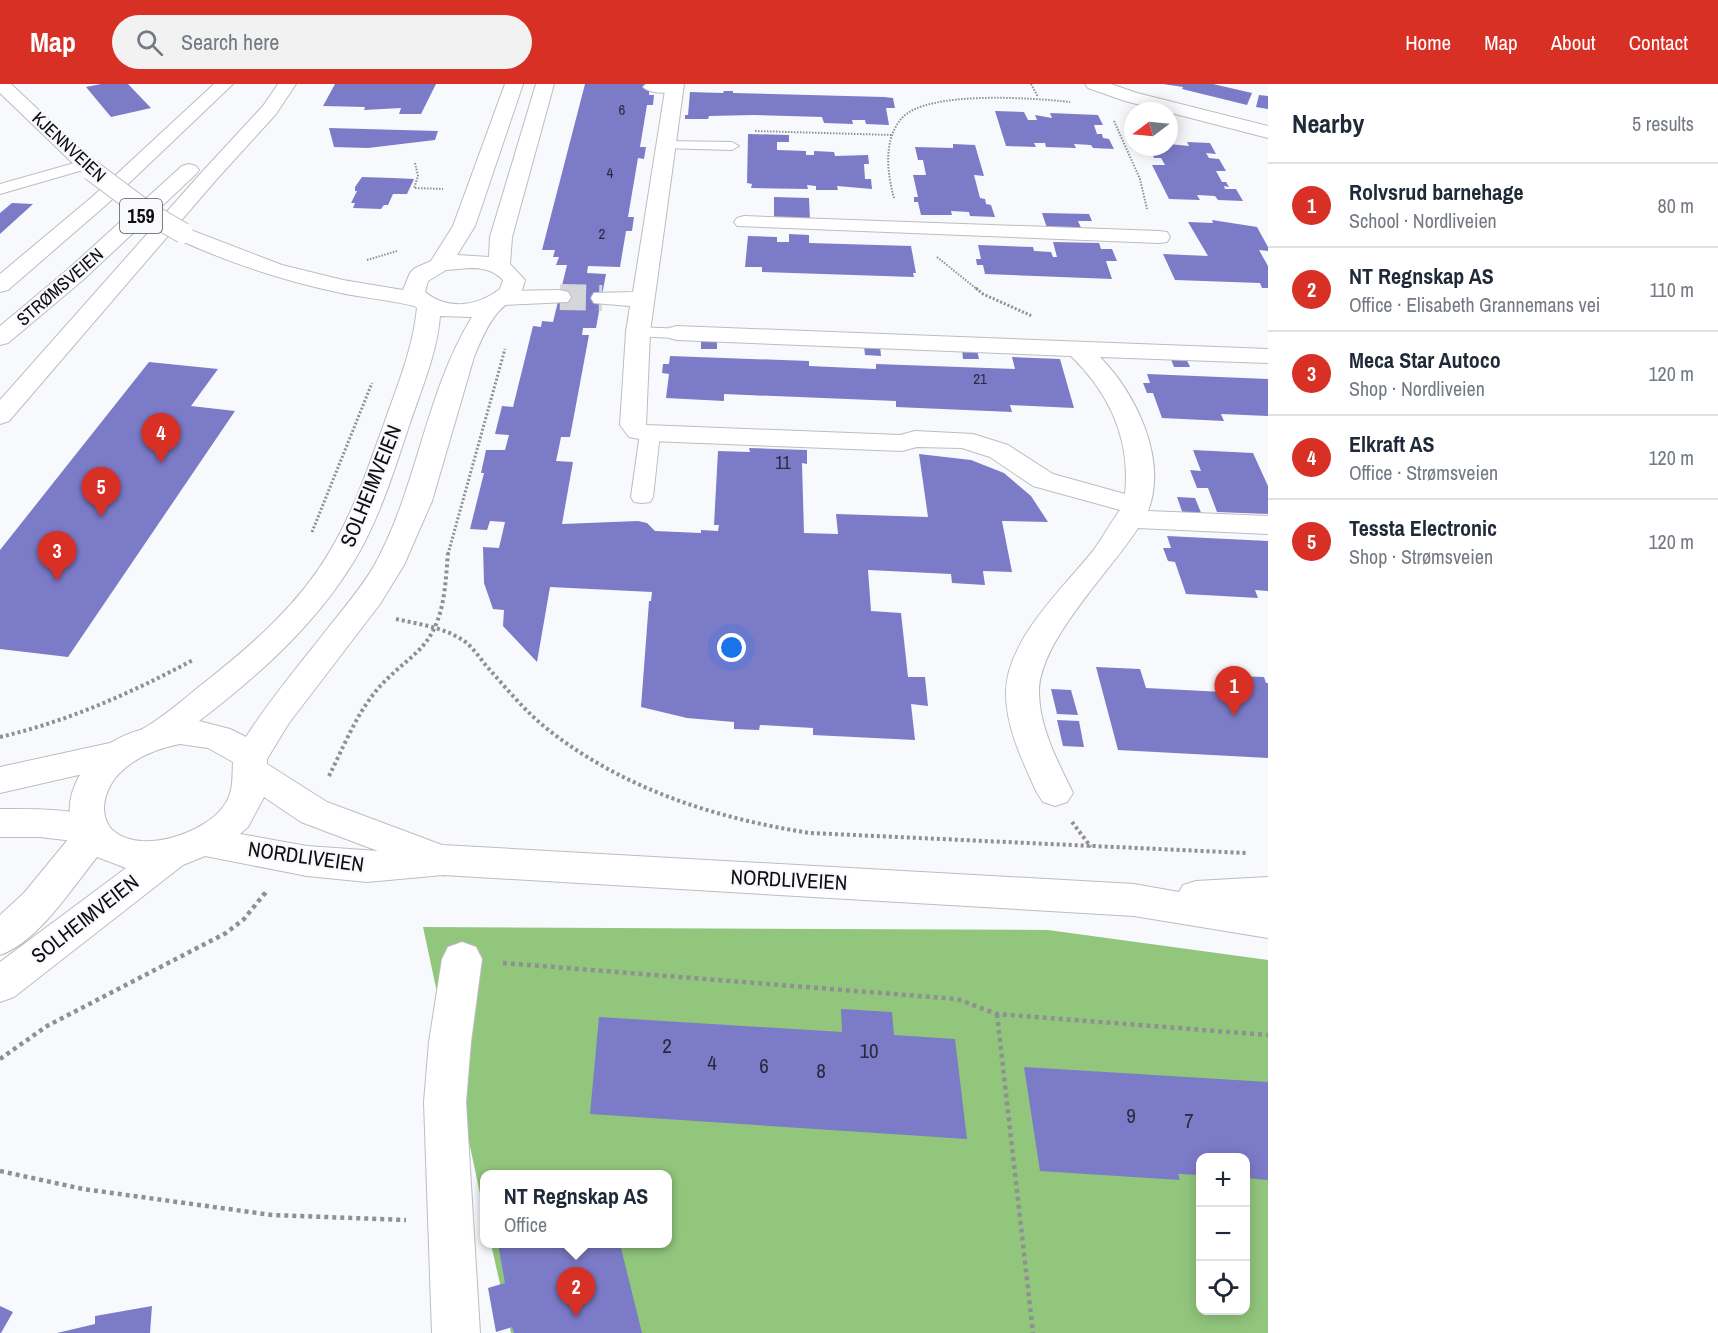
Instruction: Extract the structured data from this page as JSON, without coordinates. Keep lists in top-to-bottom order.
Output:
{
  "streets": {
    "main road": [
      "KJENNVEIEN",
      "159",
      "STRØMSVEIEN",
      "SOLHEIMVEIEN",
      "NORDLIVEIEN"
    ]
  },
  "crossings": [
    ["KJENNVEIEN", "SOLHEIMVEIEN"],
    ["SOLHEIMVEIEN", "NORDLIVEIEN"]
  ],
  "house_numbers": [
    "6",
    "4",
    "2",
    "21",
    "11",
    "2",
    "10",
    "4",
    "6",
    "8",
    "9",
    "7"
  ],
  "north": "left",
  "page": {
    "header": "Map",
    "search": "Search here",
    "nav": [
      "Home",
      "Map",
      "About",
      "Contact"
    ],
    "heading": ["Nearby", "5 results"],
    "list": [
      {
        "mark": "1",
        "name": "Rolvsrud barnehage",
        "note": "School · Nordliveien",
        "value": "80 m"
      },
      {
        "mark": "2",
        "name": "NT Regnskap AS",
        "note": "Office · Elisabeth Grannemans vei",
        "value": "110 m"
      },
      {
        "mark": "3",
        "name": "Meca Star Autoco",
        "note": "Shop · Nordliveien",
        "value": "120 m"
      },
      {
        "mark": "4",
        "name": "Elkraft AS",
        "note": "Office · Strømsveien",
        "value": "120 m"
      },
      {
        "mark": "5",
        "name": "Tessta Electronic",
        "note": "Shop · Strømsveien",
        "value": "120 m"
      }
    ],
    "pins": [
      "4",
      "5",
      "3",
      "1",
      "2"
    ],
    "map_buttons": ["+", "−"],
    "popup": ["NT Regnskap AS", "Office"]
  }
}
